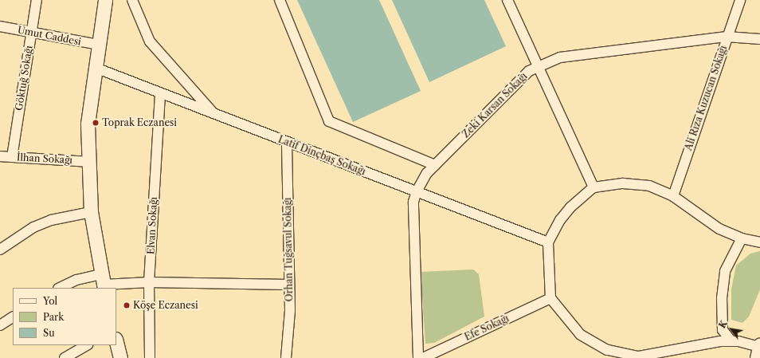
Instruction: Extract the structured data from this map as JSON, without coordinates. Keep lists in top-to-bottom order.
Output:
{
  "streets": {
    "street": [
      "Umut Caddesi",
      "Göktuğ Sokağı",
      "Ali Rıza Kuzucan Sokağı",
      "Zeki Karsan Sokağı",
      "Latif Dinçbaş Sokağı",
      "İlhan Sokağı",
      "Elvan Sokağı",
      "Orhan Tuğsavul Sokağı",
      "Efe Sokağı"
    ]
  },
  "crossings": [
    ["Umut Caddesi", "Göktuğ Sokağı"],
    ["Göktuğ Sokağı", "İlhan Sokağı"],
    ["Ali Rıza Kuzucan Sokağı", "Zeki Karsan Sokağı"],
    ["Zeki Karsan Sokağı", "Latif Dinçbaş Sokağı"],
    ["Latif Dinçbaş Sokağı", "Elvan Sokağı"],
    ["Latif Dinçbaş Sokağı", "Orhan Tuğsavul Sokağı"]
  ],
  "places": ["Toprak Eczanesi", "Köşe Eczanesi"],
  "legend": ["Yol", "Park", "Su"],
  "north": "top left"
}
